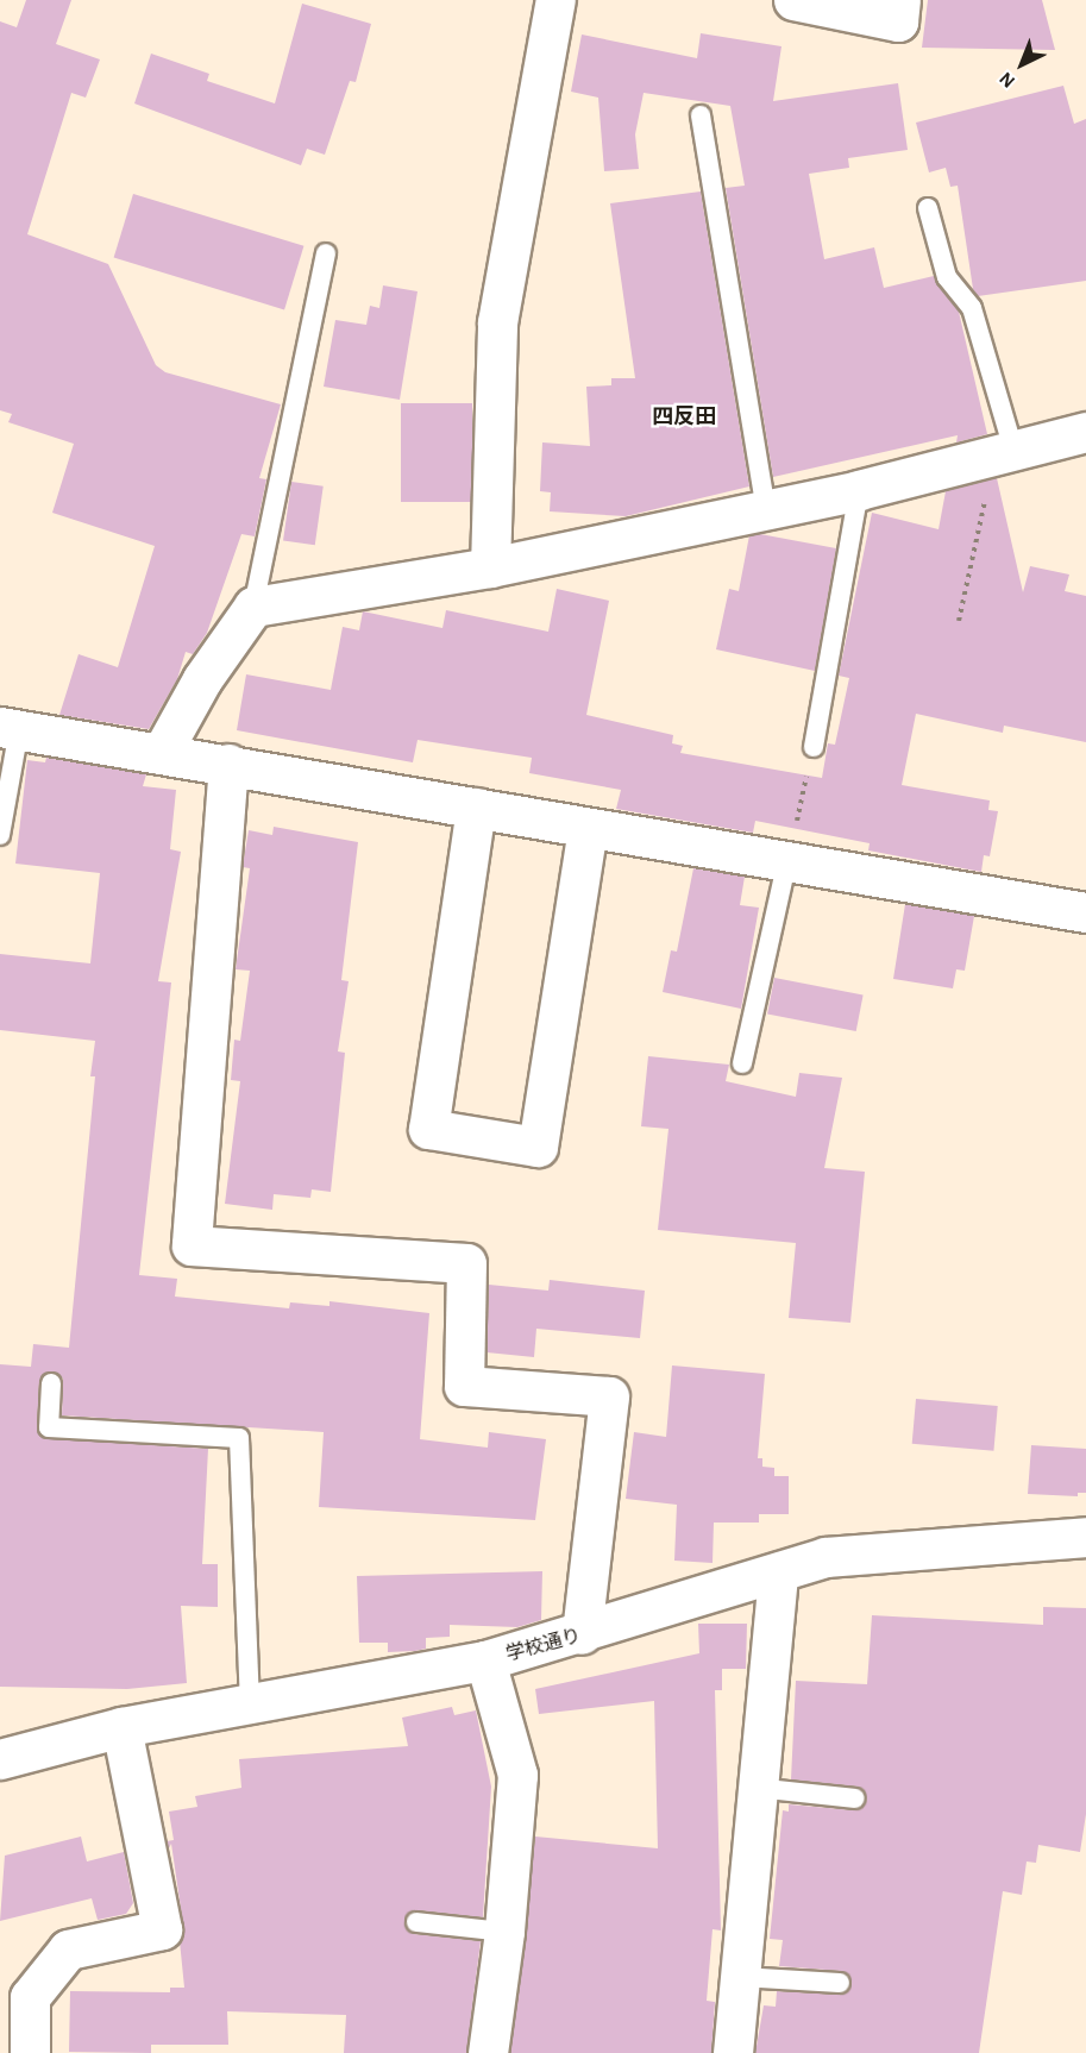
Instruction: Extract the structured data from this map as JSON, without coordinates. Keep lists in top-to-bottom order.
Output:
{
  "streets": {
    "street": ["学校通り"]
  },
  "districts": ["四反田"],
  "north": "bottom left"
}
